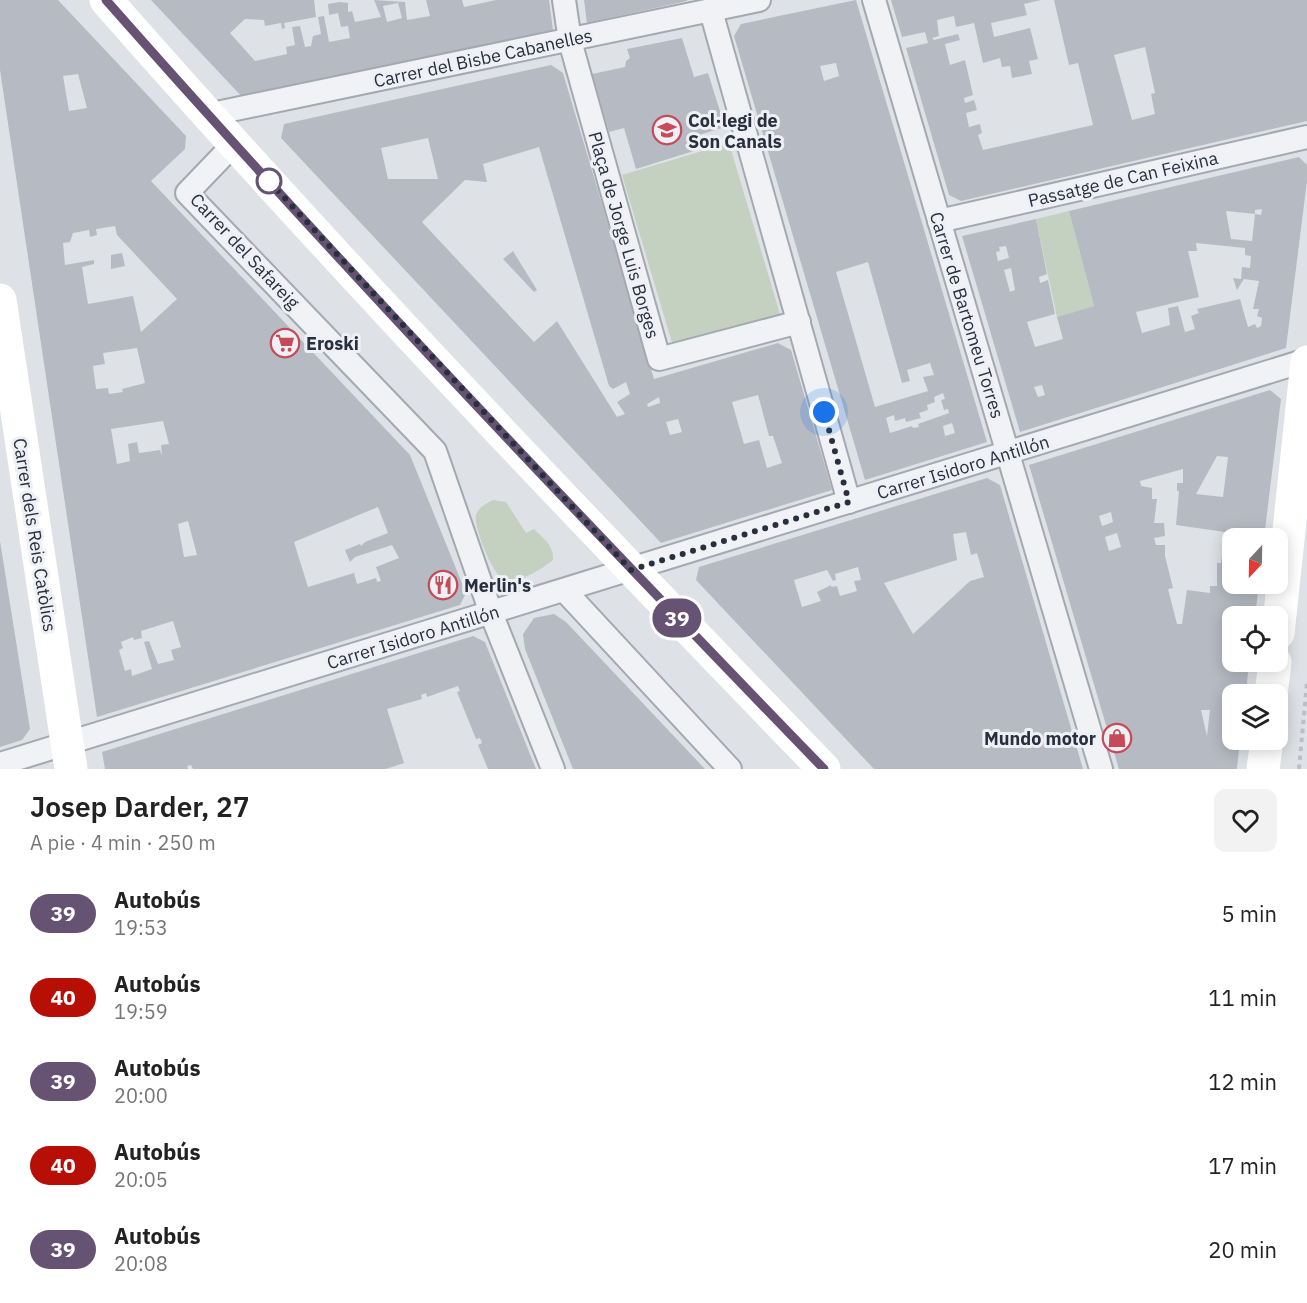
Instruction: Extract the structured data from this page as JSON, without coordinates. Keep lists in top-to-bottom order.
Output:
{
  "streets": {
    "street": [
      "Carrer del Bisbe Cabanelles",
      "Passatge de Can Feixina",
      "Plaça de Jorge Luis Borges",
      "Carrer del Safareig",
      "Carrer de Bartomeu Torres",
      "Carrer Isidoro Antillón",
      "Carrer dels Reis Catòlics"
    ]
  },
  "crossings": [
    ["Carrer del Bisbe Cabanelles", "Plaça de Jorge Luis Borges"],
    ["Passatge de Can Feixina", "Carrer de Bartomeu Torres"],
    ["Carrer del Safareig", "Carrer Isidoro Antillón"],
    ["Carrer de Bartomeu Torres", "Carrer Isidoro Antillón"],
    ["Carrer Isidoro Antillón", "Carrer dels Reis Catòlics"]
  ],
  "places": {
    "school or university": ["Col·legi de Son Canals"],
    "supermarket": ["Eroski"],
    "restaurant": ["Merlin's"],
    "shop": ["Mundo motor"]
  },
  "lines": ["bus line 39"],
  "north": "bottom",
  "page": {
    "on_map": "39",
    "heading": ["Josep Darder, 27", "A pie · 4 min · 250 m"],
    "list": [
      {
        "mark": "39",
        "name": "Autobús",
        "note": "19:53",
        "value": "5 min"
      },
      {
        "mark": "40",
        "name": "Autobús",
        "note": "19:59",
        "value": "11 min"
      },
      {
        "mark": "39",
        "name": "Autobús",
        "note": "20:00",
        "value": "12 min"
      },
      {
        "mark": "40",
        "name": "Autobús",
        "note": "20:05",
        "value": "17 min"
      },
      {
        "mark": "39",
        "name": "Autobús",
        "note": "20:08",
        "value": "20 min"
      }
    ]
  }
}
